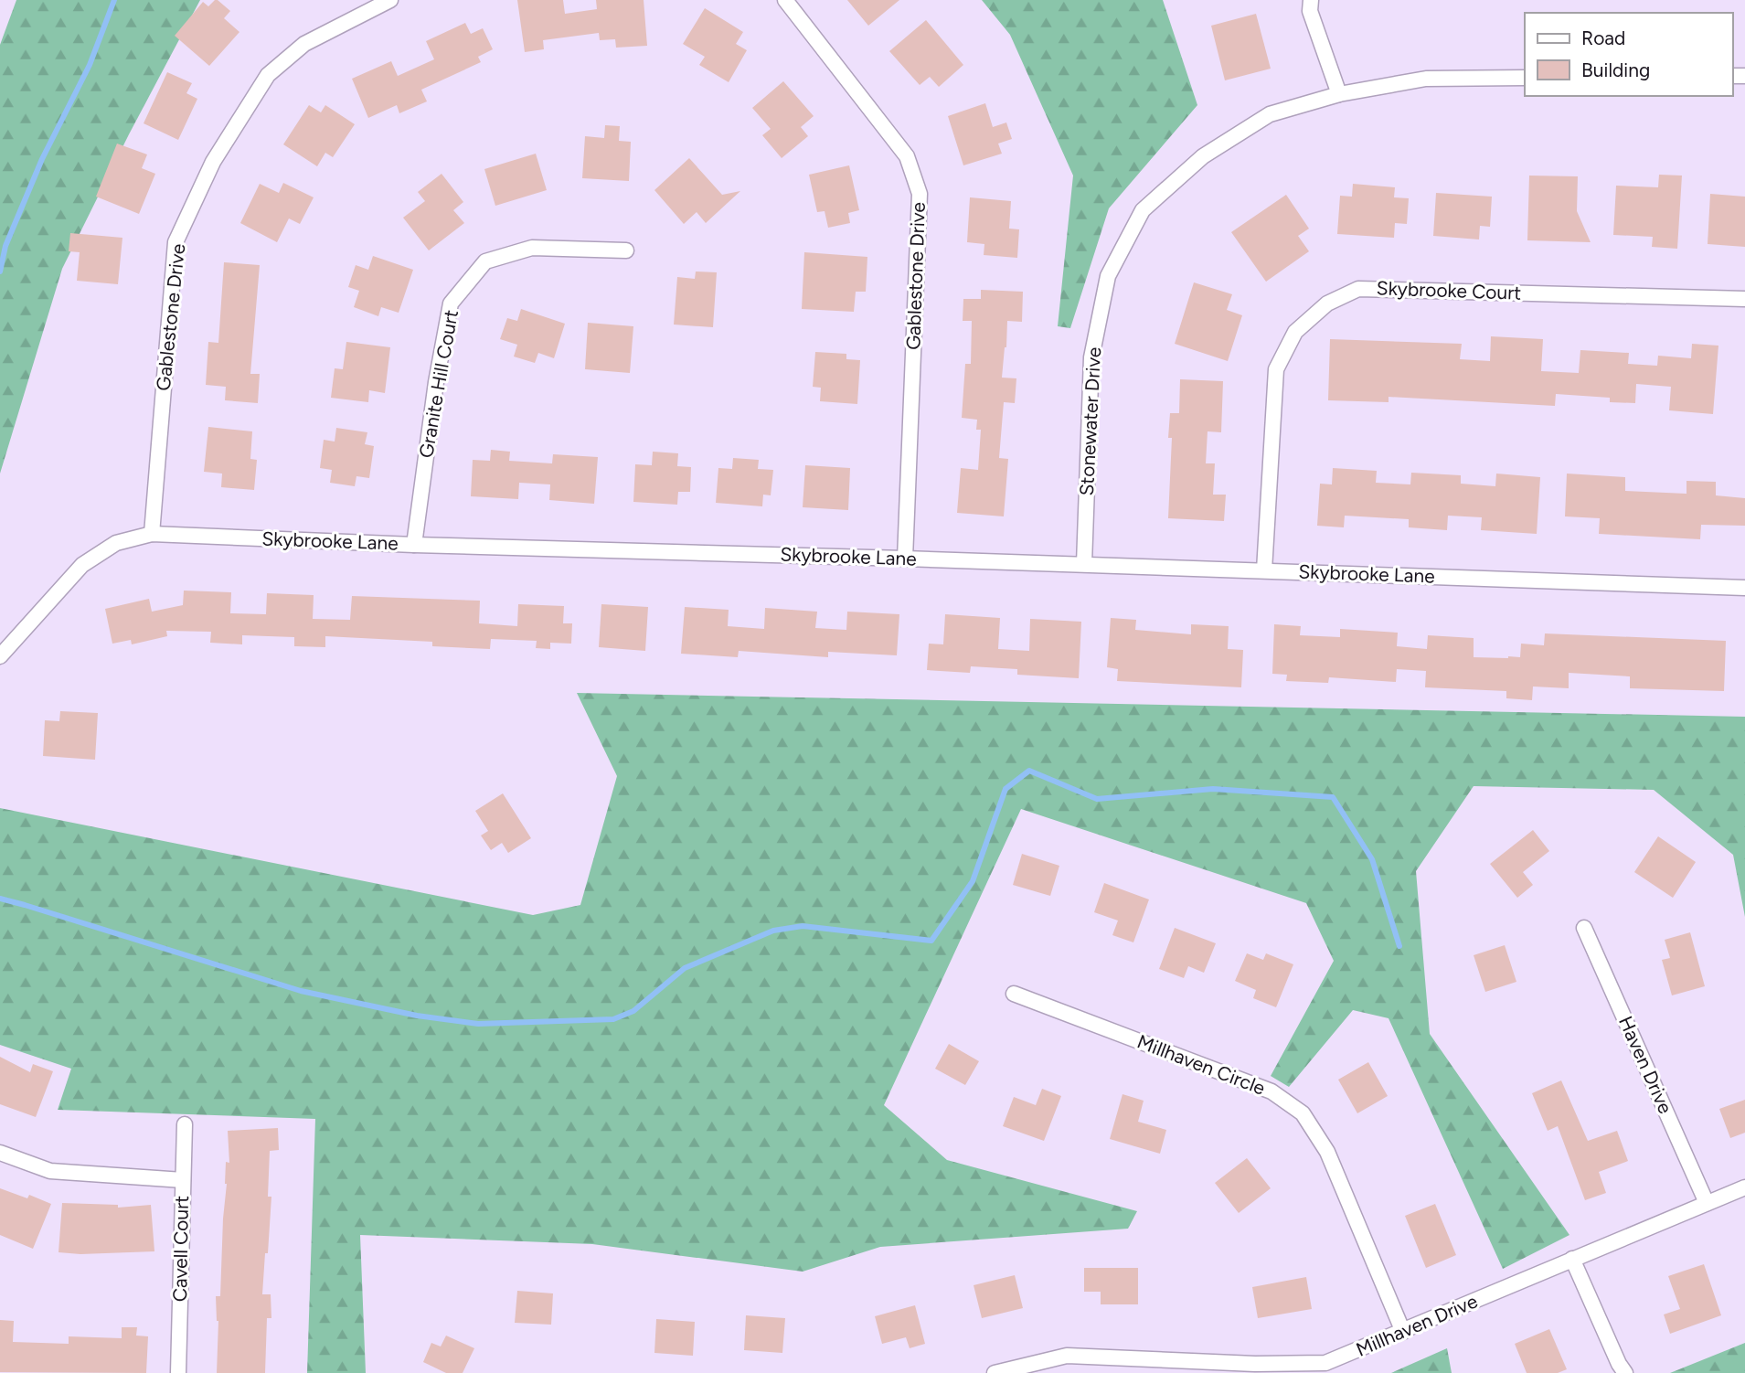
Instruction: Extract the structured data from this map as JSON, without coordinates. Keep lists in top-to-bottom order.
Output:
{
  "streets": {
    "street": [
      "Gablestone Drive",
      "Skybrooke Court",
      "Granite Hill Court",
      "Stonewater Drive",
      "Skybrooke Lane",
      "Millhaven Circle",
      "Haven Drive",
      "Cavell Court",
      "Millhaven Drive"
    ]
  },
  "crossings": [
    ["Gablestone Drive", "Skybrooke Lane"],
    ["Skybrooke Court", "Skybrooke Lane"],
    ["Granite Hill Court", "Skybrooke Lane"],
    ["Stonewater Drive", "Skybrooke Lane"],
    ["Millhaven Circle", "Millhaven Drive"],
    ["Haven Drive", "Millhaven Drive"]
  ],
  "legend": ["Road", "Building"]
}
